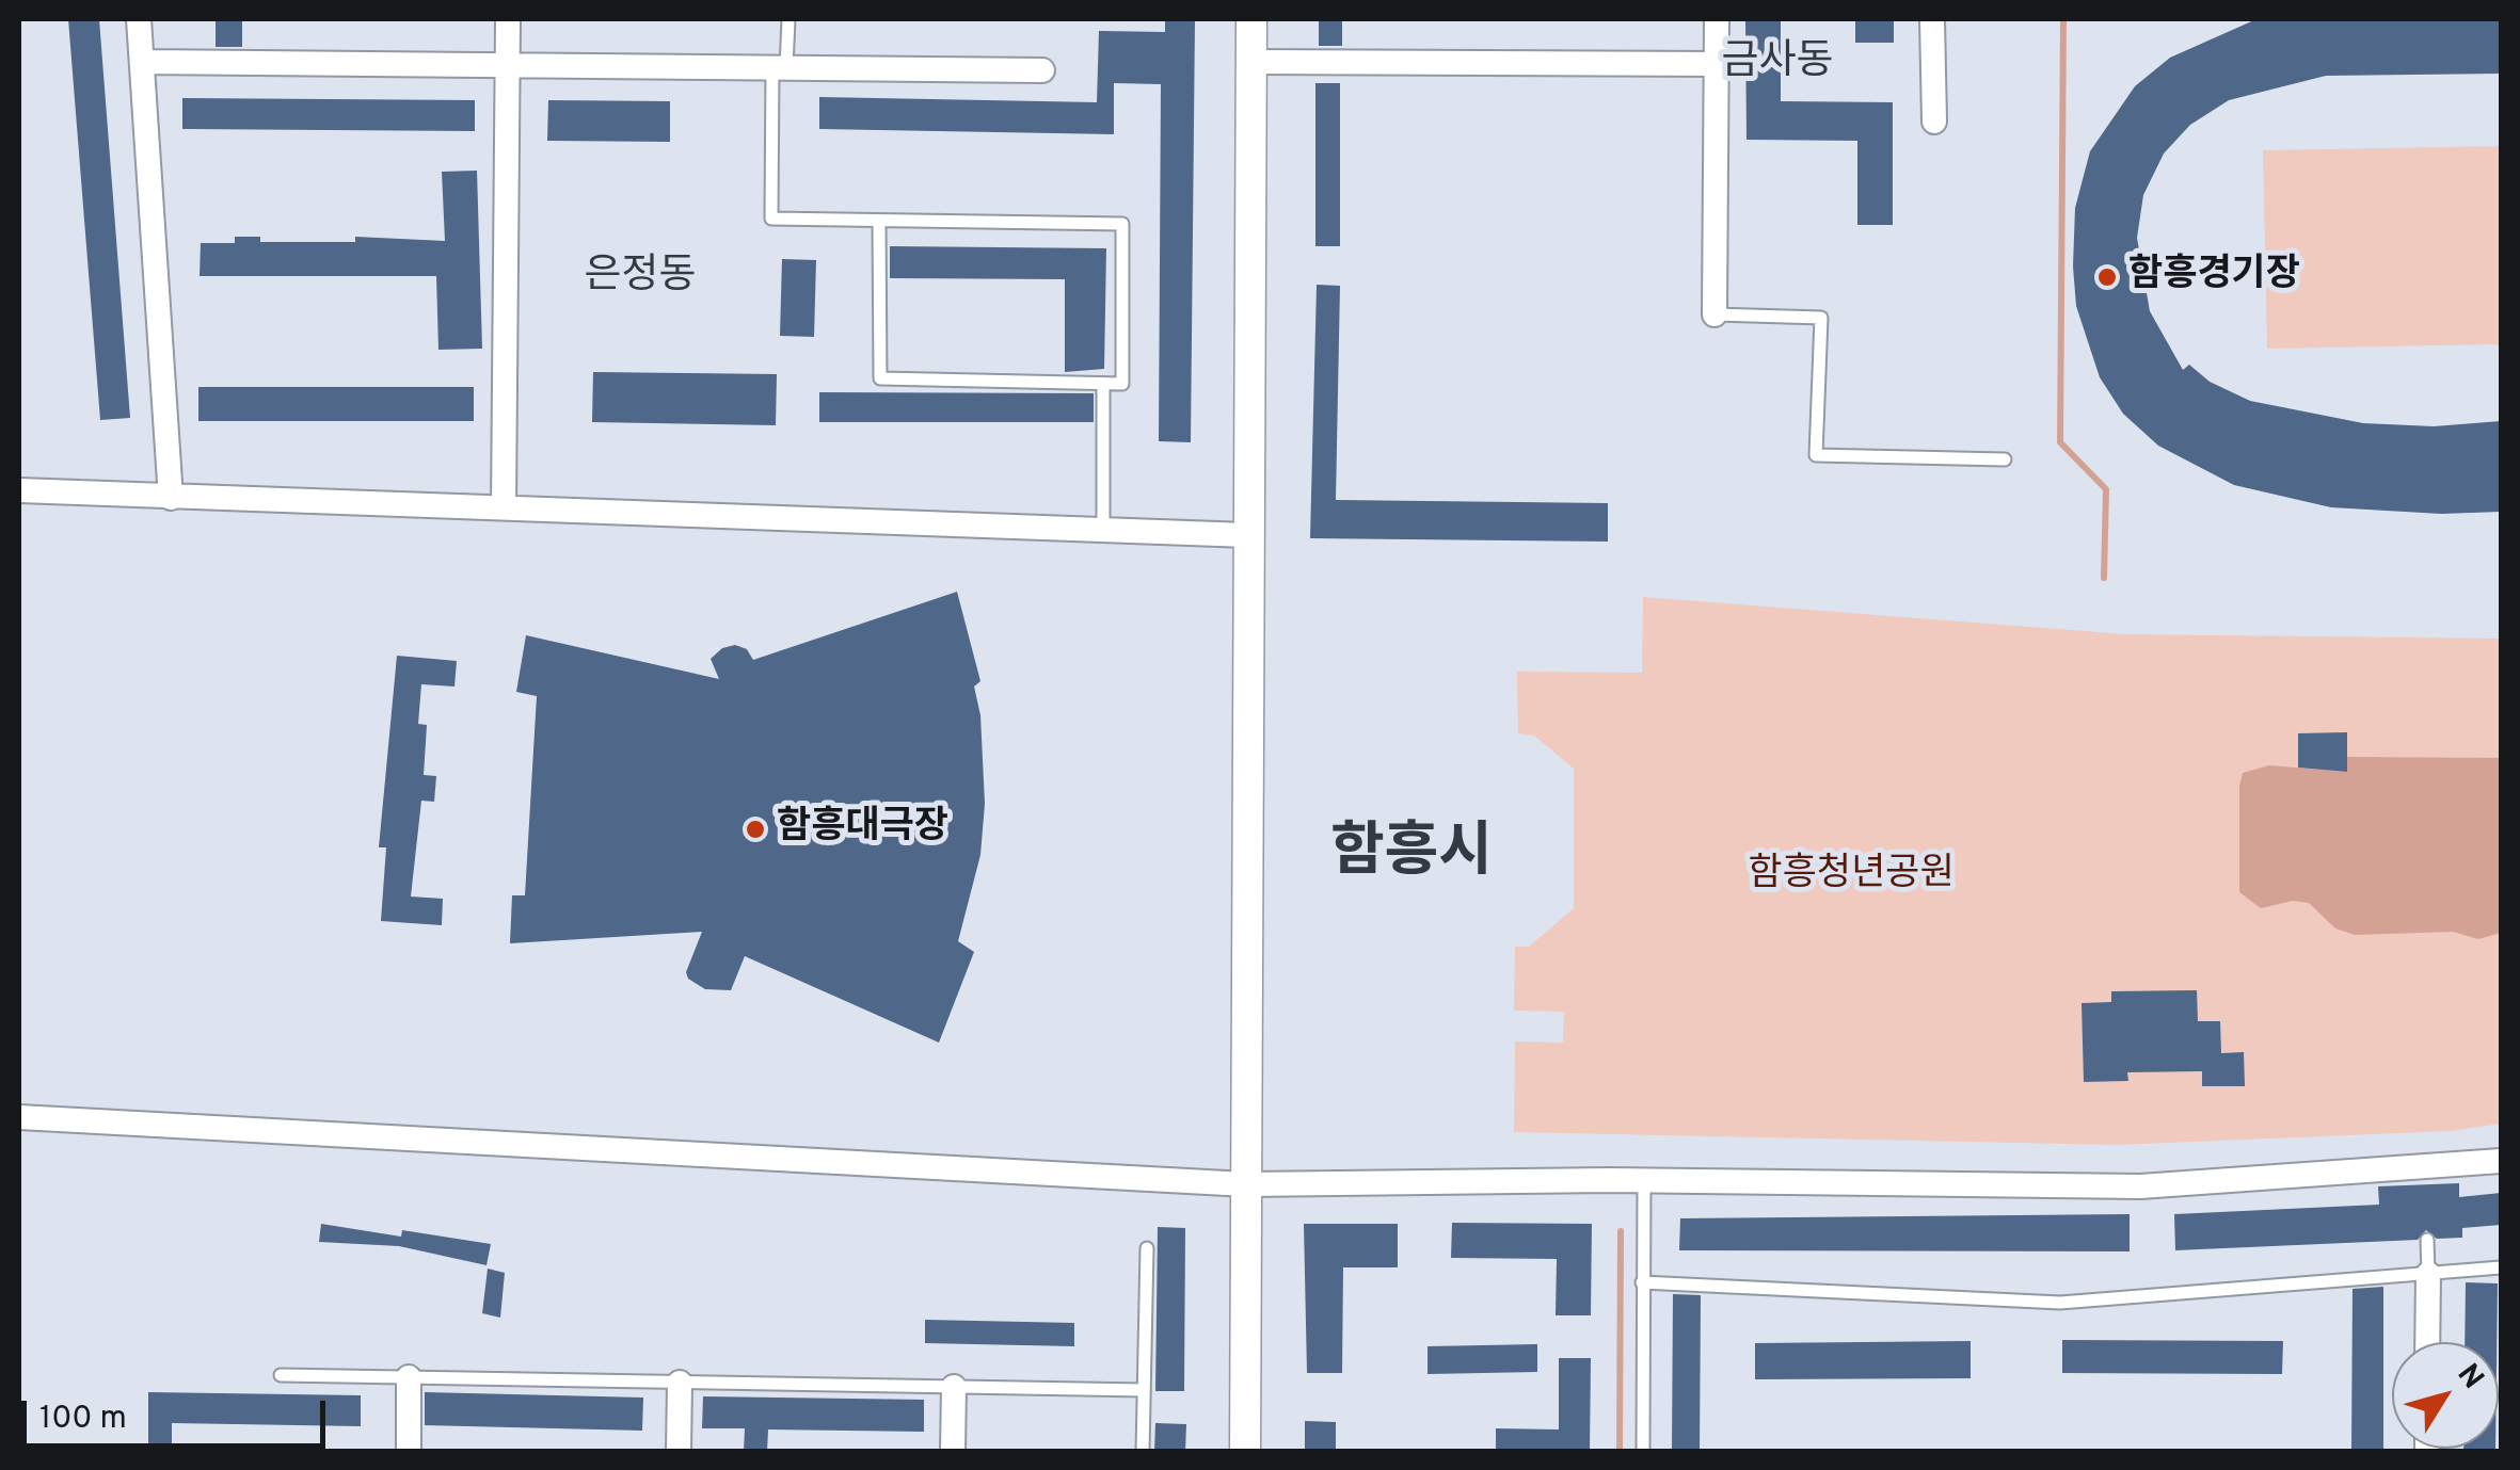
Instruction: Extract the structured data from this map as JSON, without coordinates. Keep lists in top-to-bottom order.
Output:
{
  "districts": ["금사동", "은정동", "함흥시"],
  "parks": ["함흥청년공원"],
  "places": ["함흥경기장", "함흥대극장"],
  "scale_bar": "100 m",
  "north": "top right"
}
